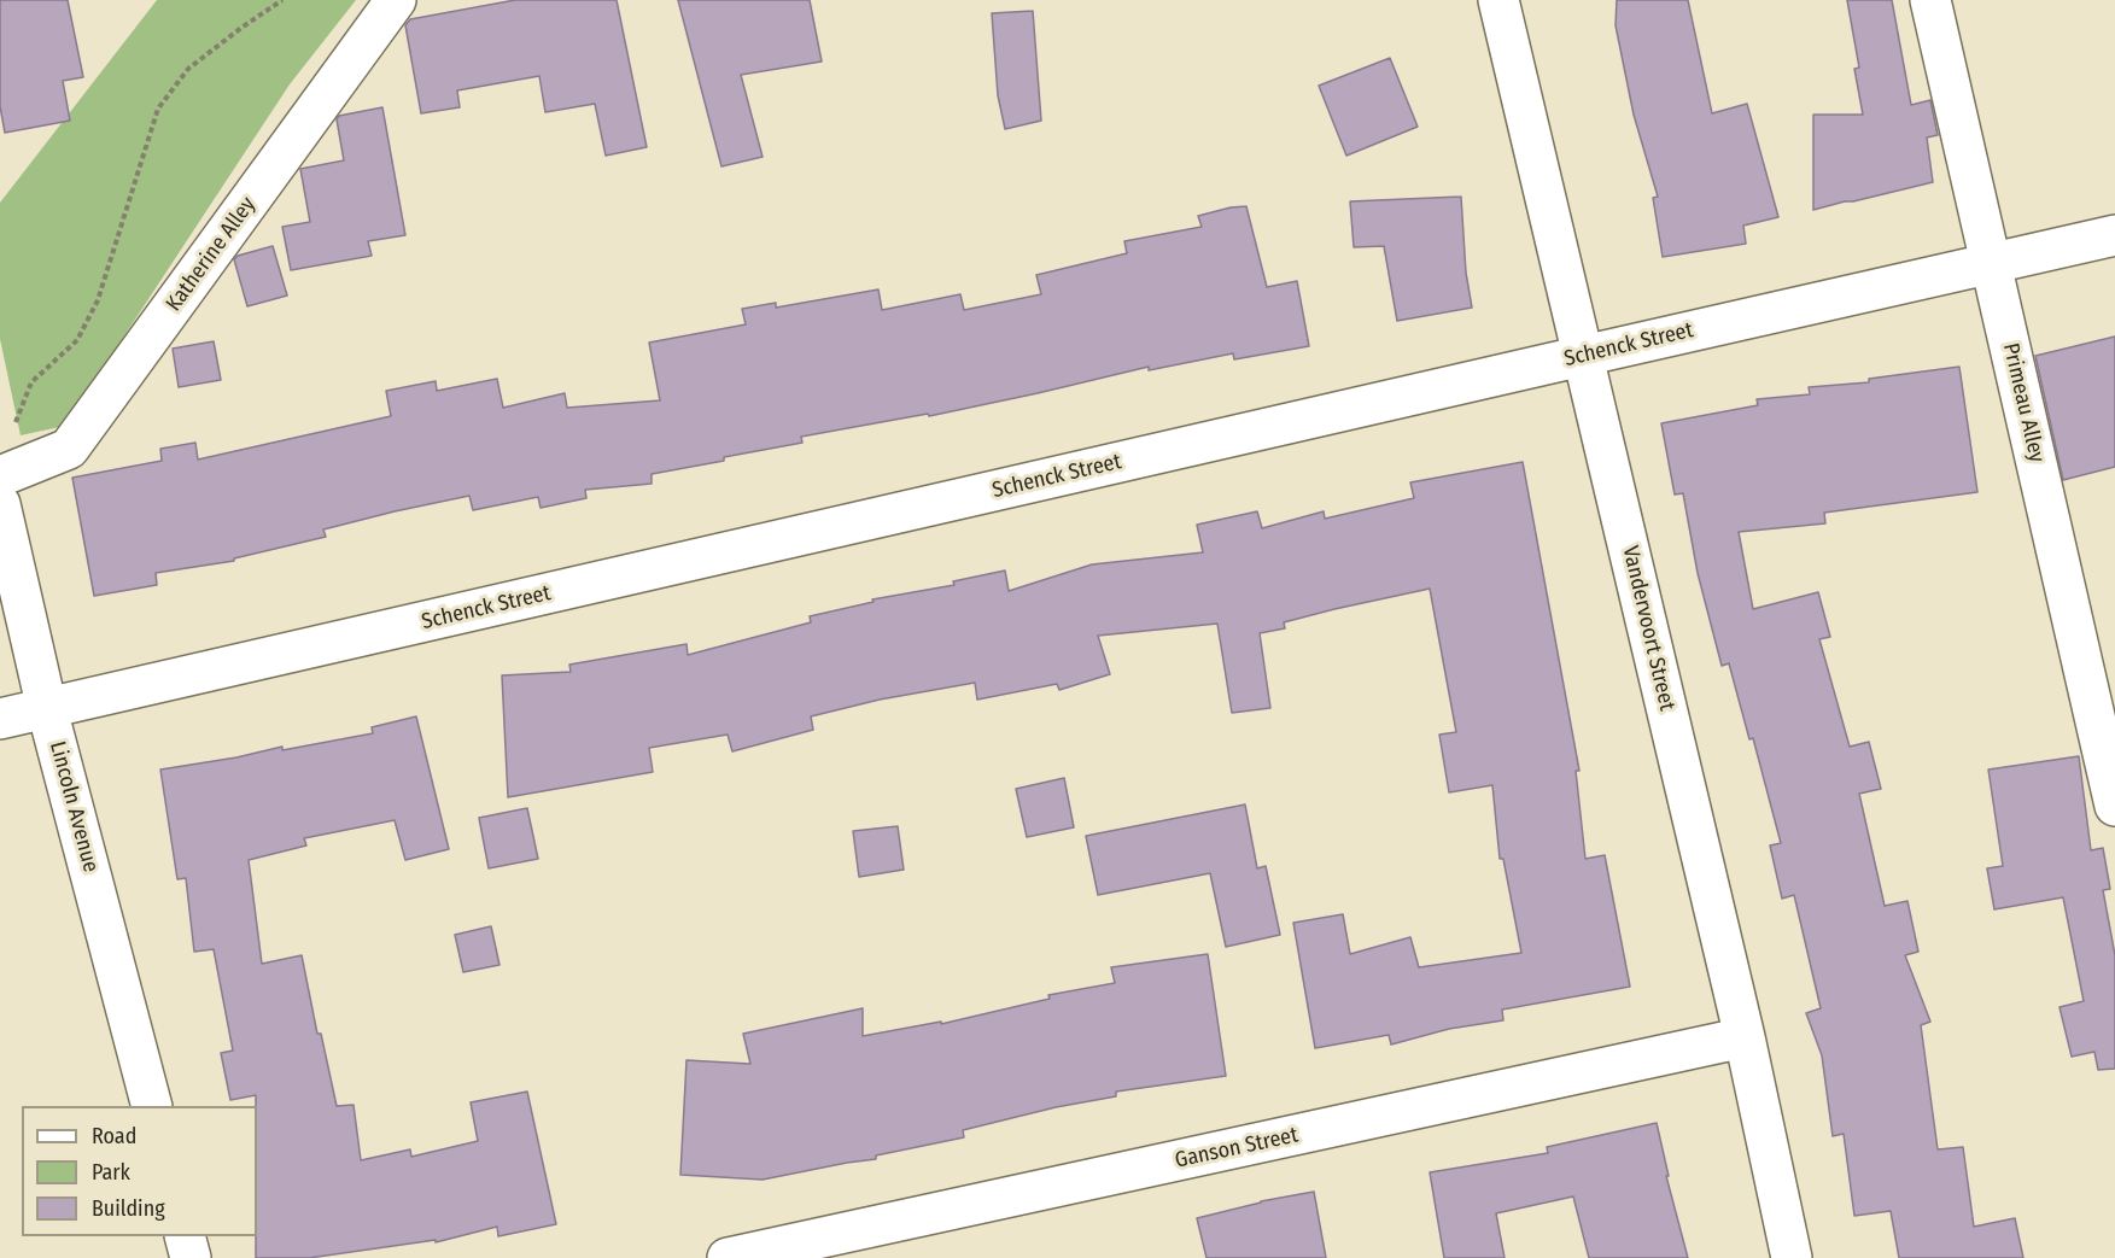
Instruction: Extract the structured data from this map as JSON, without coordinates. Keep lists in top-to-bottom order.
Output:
{
  "streets": {
    "street": [
      "Katherine Alley",
      "Schenck Street",
      "Primeau Alley",
      "Vandervoort Street",
      "Lincoln Avenue",
      "Ganson Street"
    ]
  },
  "crossings": [
    ["Schenck Street", "Primeau Alley"],
    ["Schenck Street", "Vandervoort Street"],
    ["Schenck Street", "Lincoln Avenue"],
    ["Vandervoort Street", "Ganson Street"]
  ],
  "legend": ["Road", "Park", "Building"]
}
